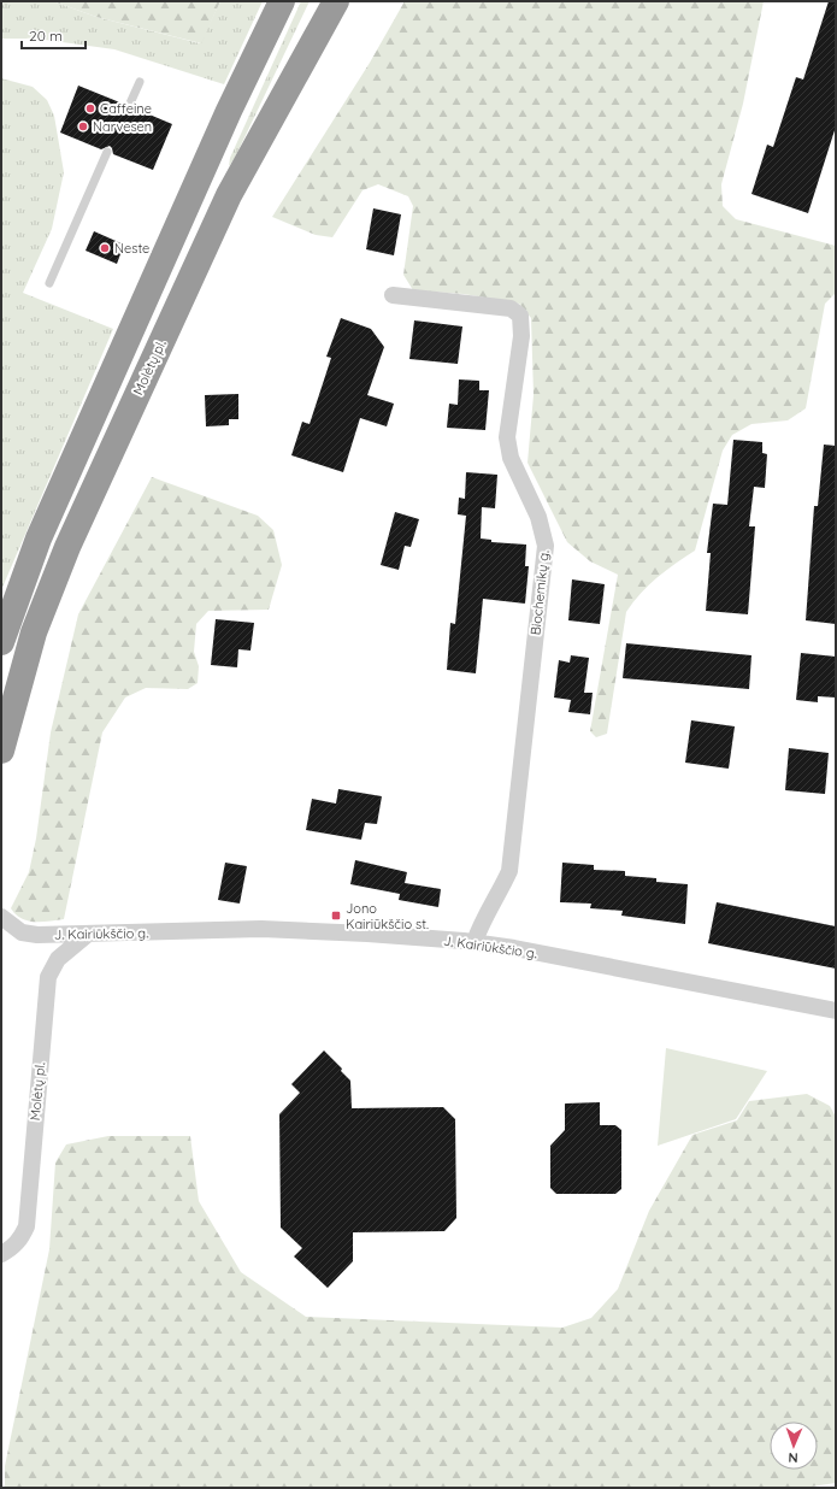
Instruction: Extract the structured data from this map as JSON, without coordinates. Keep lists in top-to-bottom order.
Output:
{
  "streets": {
    "highway": ["Molėtų pl."],
    "street": ["Biochemikų g.", "J. Kairiūkščio g."]
  },
  "crossings": [
    ["Molėtų pl.", "J. Kairiūkščio g."],
    ["Biochemikų g.", "J. Kairiūkščio g."]
  ],
  "places": {
    "other": ["Caffeine", "Narvesen", "Neste"],
    "transit": ["Jono Kairiūkščio st."]
  },
  "scale_bar": "20 m",
  "north": "bottom"
}
